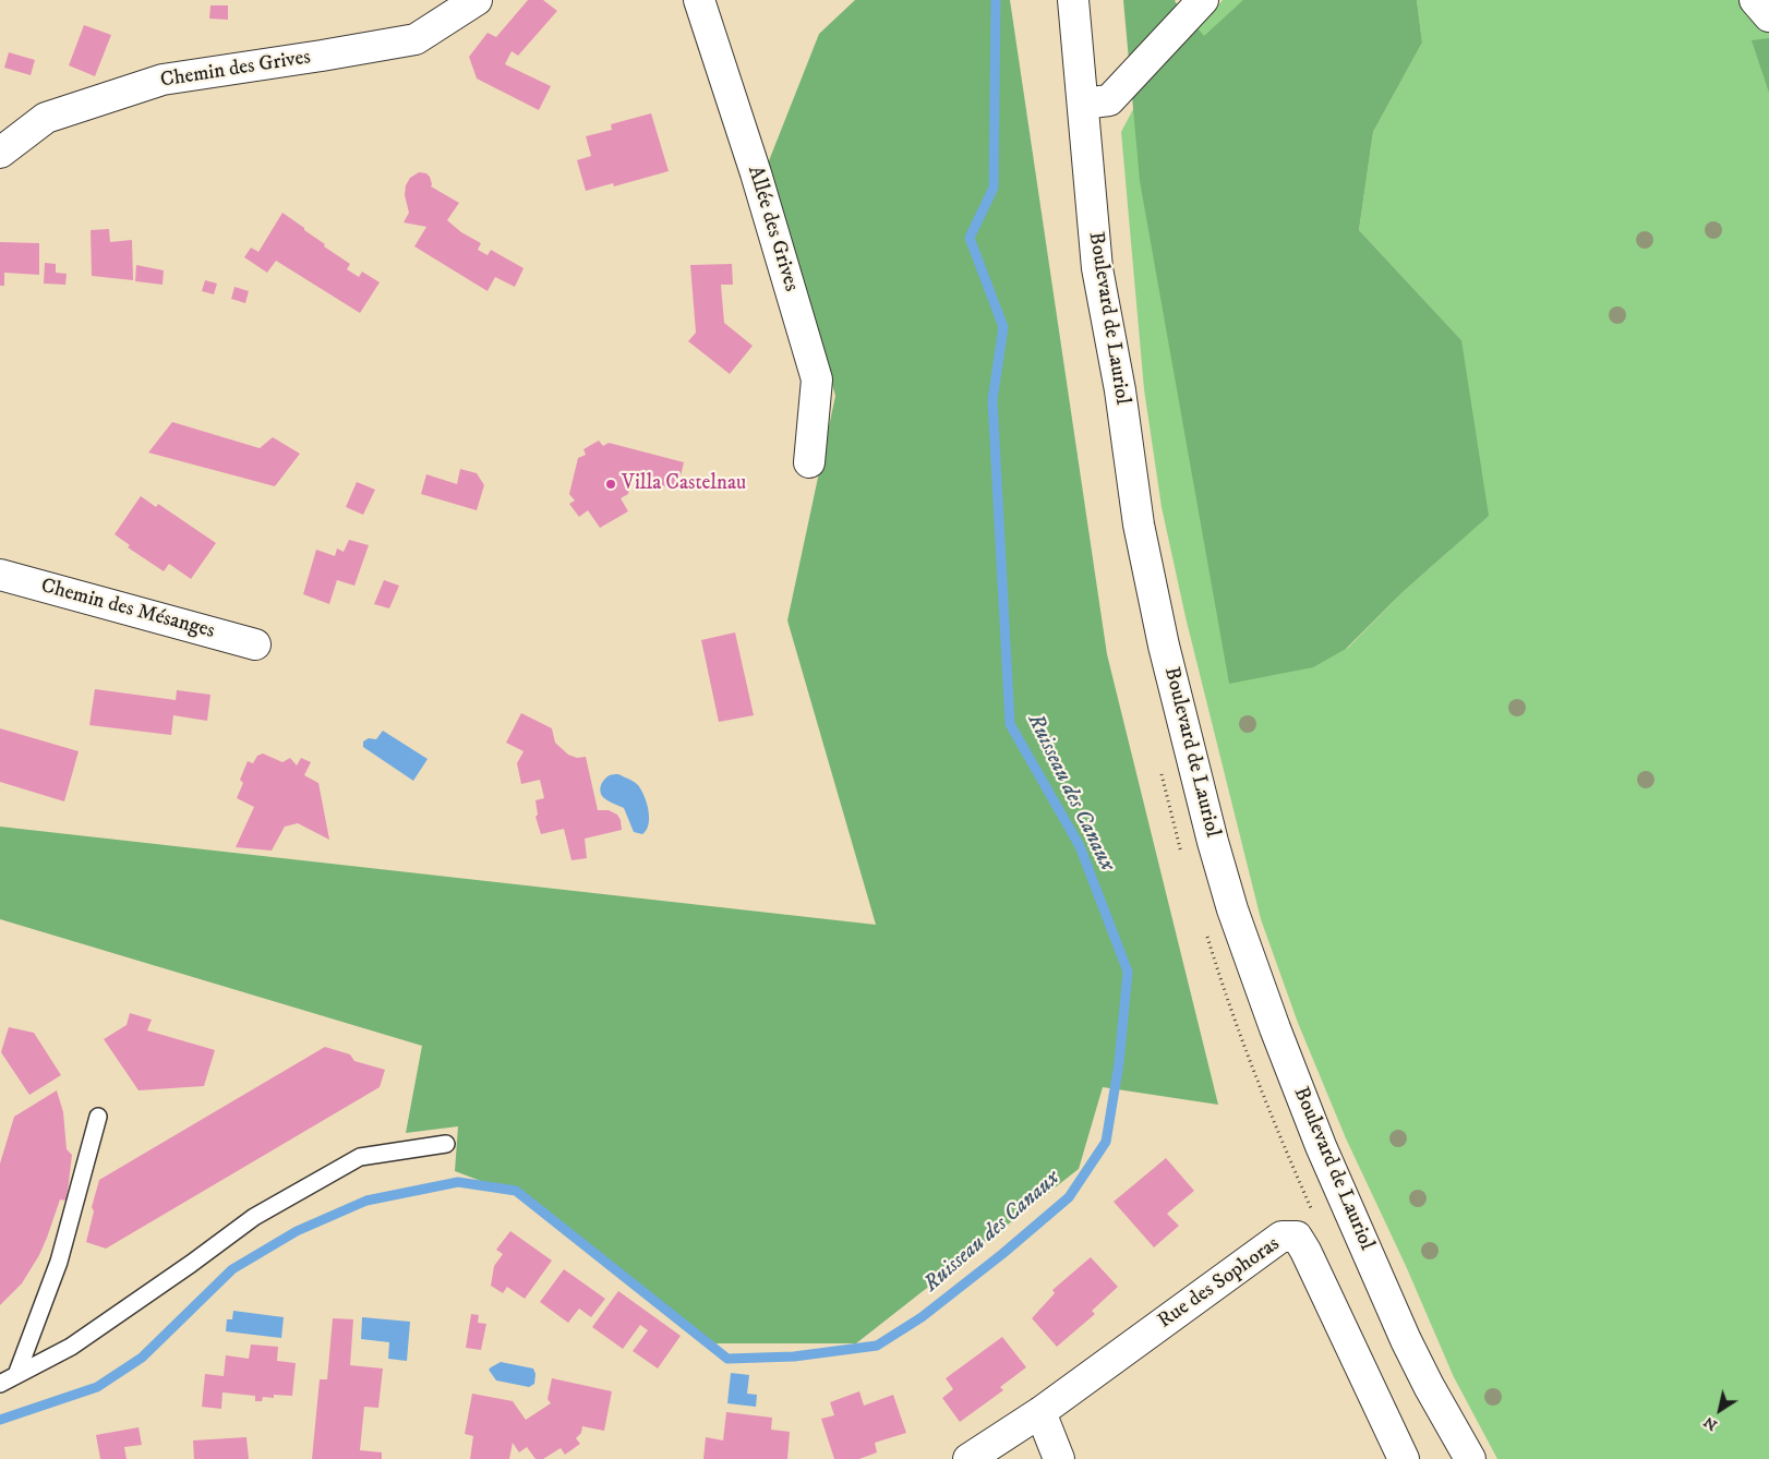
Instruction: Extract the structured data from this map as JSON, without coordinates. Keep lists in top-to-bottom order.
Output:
{
  "streets": {
    "street": [
      "Chemin des Grives",
      "Allée des Grives",
      "Boulevard de Lauriol",
      "Chemin des Mésanges",
      "Rue des Sophoras"
    ]
  },
  "water": ["Ruisseau des Canaux"],
  "places": ["Villa Castelnau"],
  "north": "bottom left"
}
